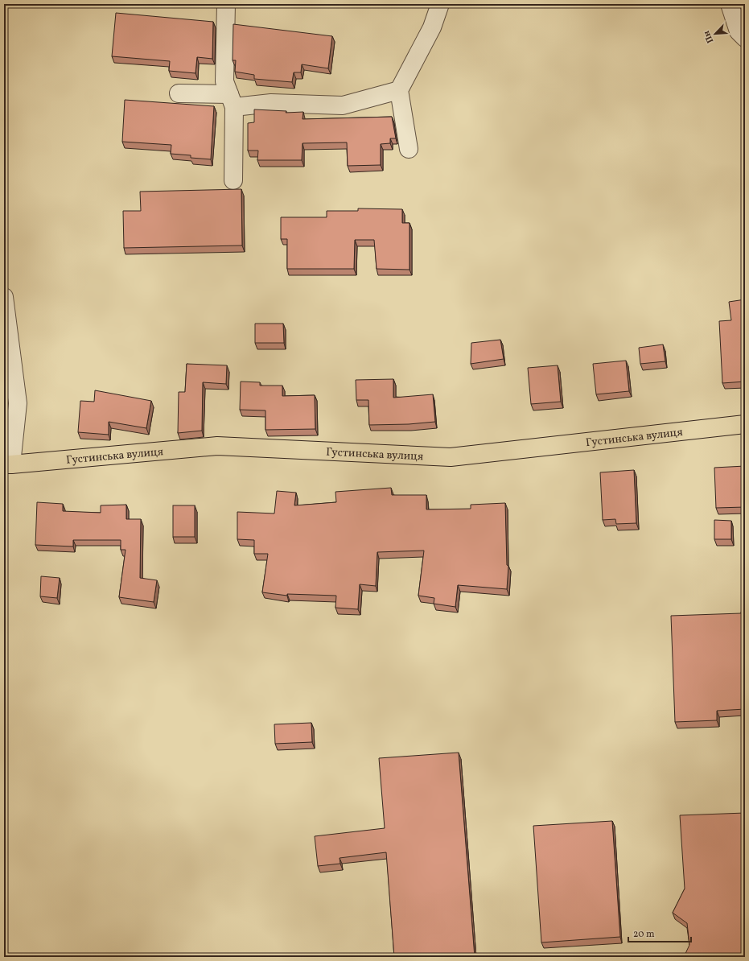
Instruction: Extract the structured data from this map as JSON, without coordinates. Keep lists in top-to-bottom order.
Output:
{
  "streets": {
    "main road": ["Густинська вулиця"]
  },
  "scale_bar": "20 m",
  "north": "bottom left"
}
